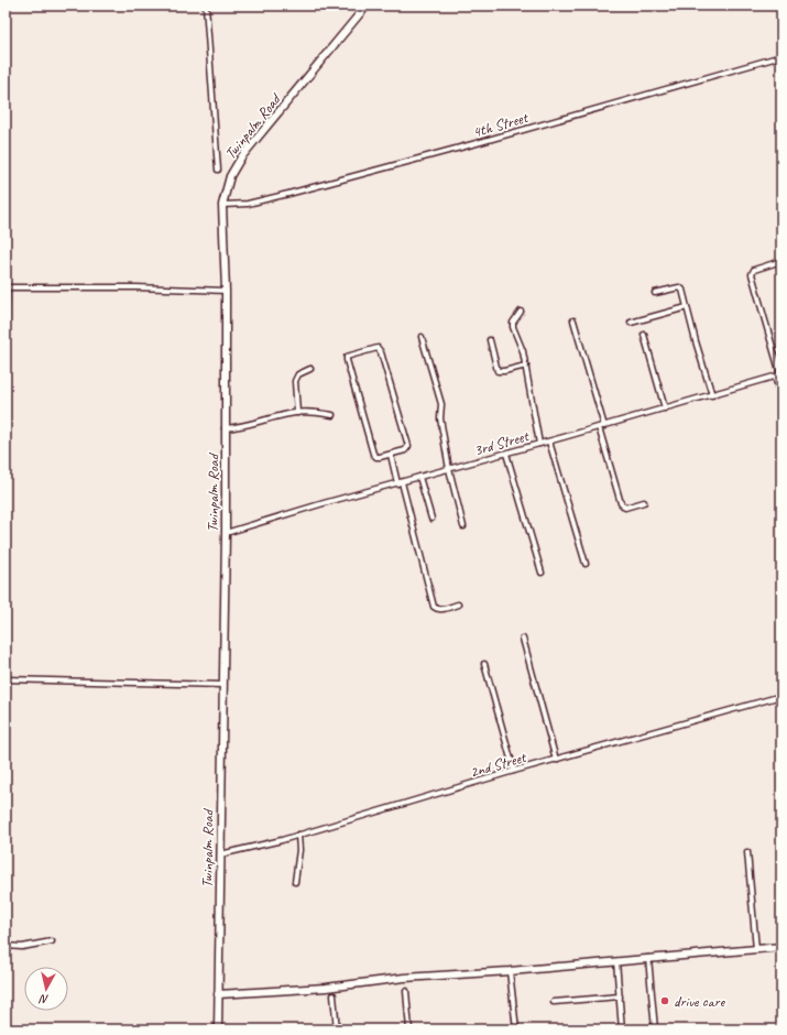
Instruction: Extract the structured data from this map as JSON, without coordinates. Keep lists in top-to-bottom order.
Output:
{
  "streets": {
    "main road": ["Twinpalm Road"],
    "street": ["4th Street", "3rd Street", "2nd Street"]
  },
  "crossings": [
    ["4th Street", "Twinpalm Road"],
    ["Twinpalm Road", "3rd Street"],
    ["Twinpalm Road", "2nd Street"]
  ],
  "places": ["drive care"],
  "north": "bottom"
}
